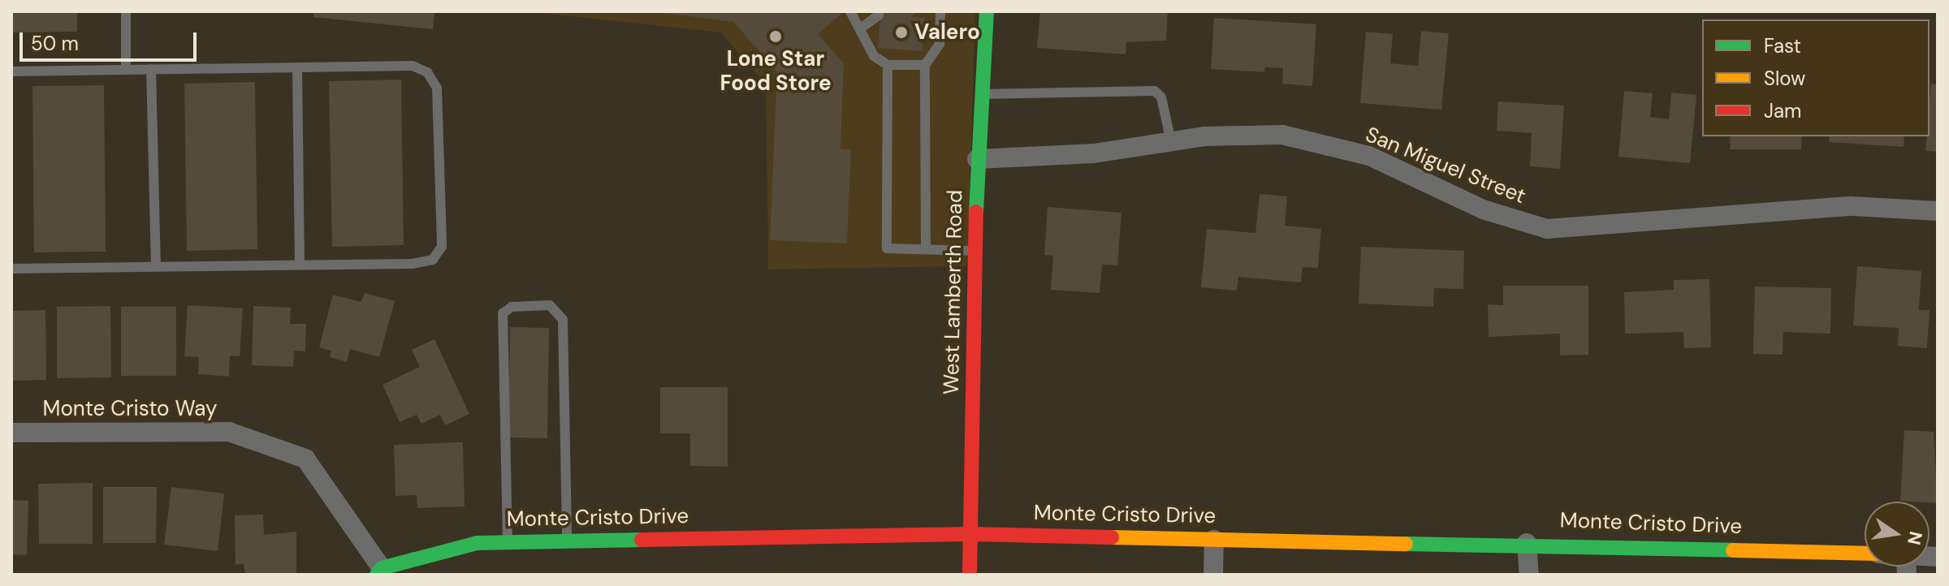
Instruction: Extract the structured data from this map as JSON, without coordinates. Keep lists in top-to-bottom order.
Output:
{
  "streets": {
    "street": [
      "San Miguel Street",
      "West Lamberth Road",
      "Monte Cristo Way",
      "Monte Cristo Drive"
    ]
  },
  "crossings": [
    ["San Miguel Street", "West Lamberth Road"],
    ["West Lamberth Road", "Monte Cristo Drive"],
    ["Monte Cristo Way", "Monte Cristo Drive"]
  ],
  "places": ["Valero", "Lone Star Food Store"],
  "legend": ["Fast", "Slow", "Jam"],
  "scale_bar": "50 m",
  "north": "right"
}
